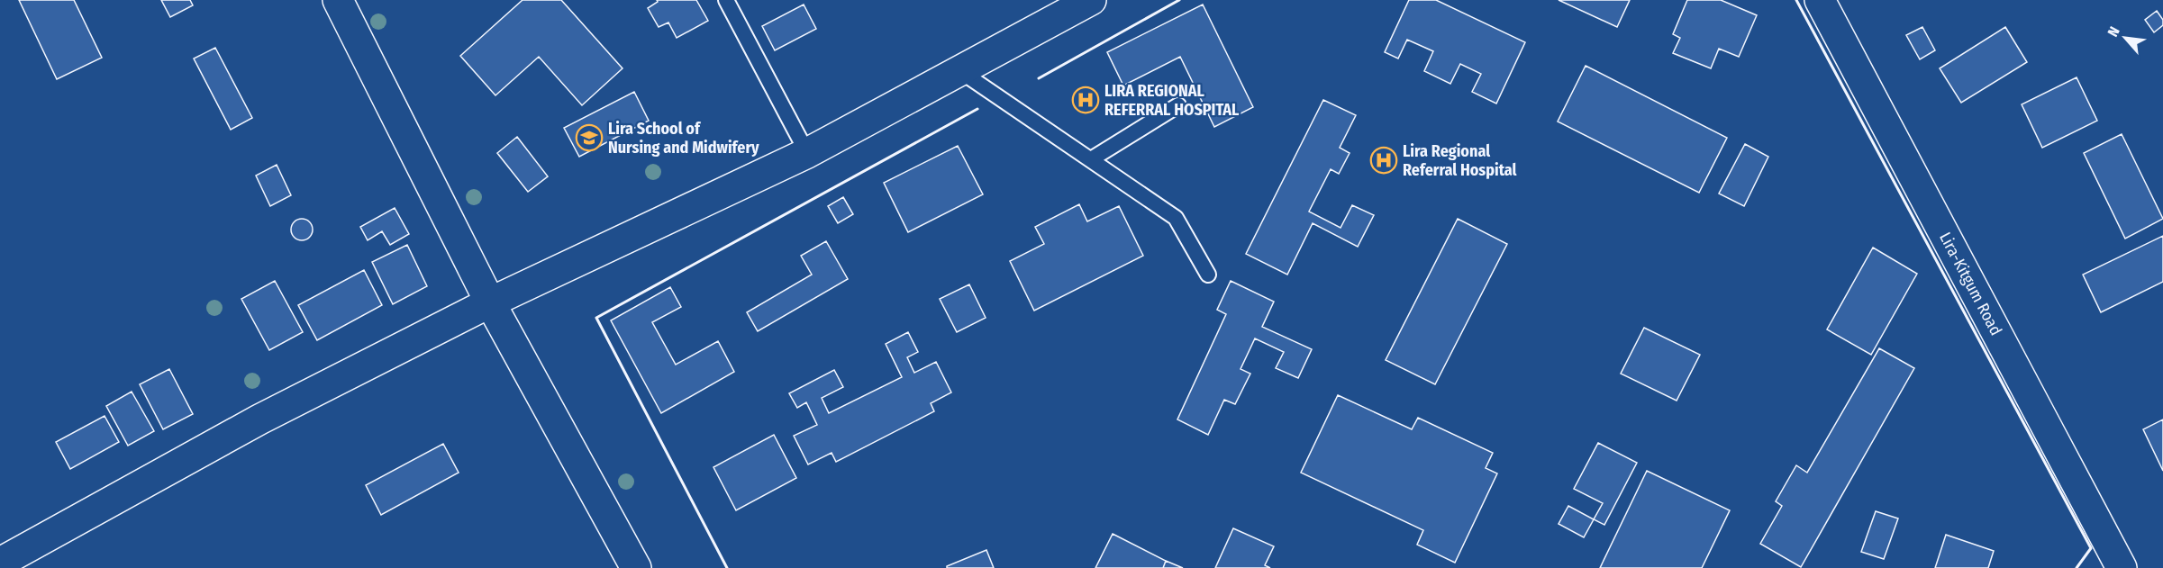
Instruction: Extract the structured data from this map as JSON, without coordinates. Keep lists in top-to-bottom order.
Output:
{
  "streets": {
    "street": ["Lira-Kitgum Road"]
  },
  "places": {
    "hospital": ["LIRA REGIONAL REFERRAL HOSPITAL", "Lira Regional Referral Hospital"],
    "school or university": ["Lira School of Nursing and Midwifery"]
  },
  "north": "top left"
}
